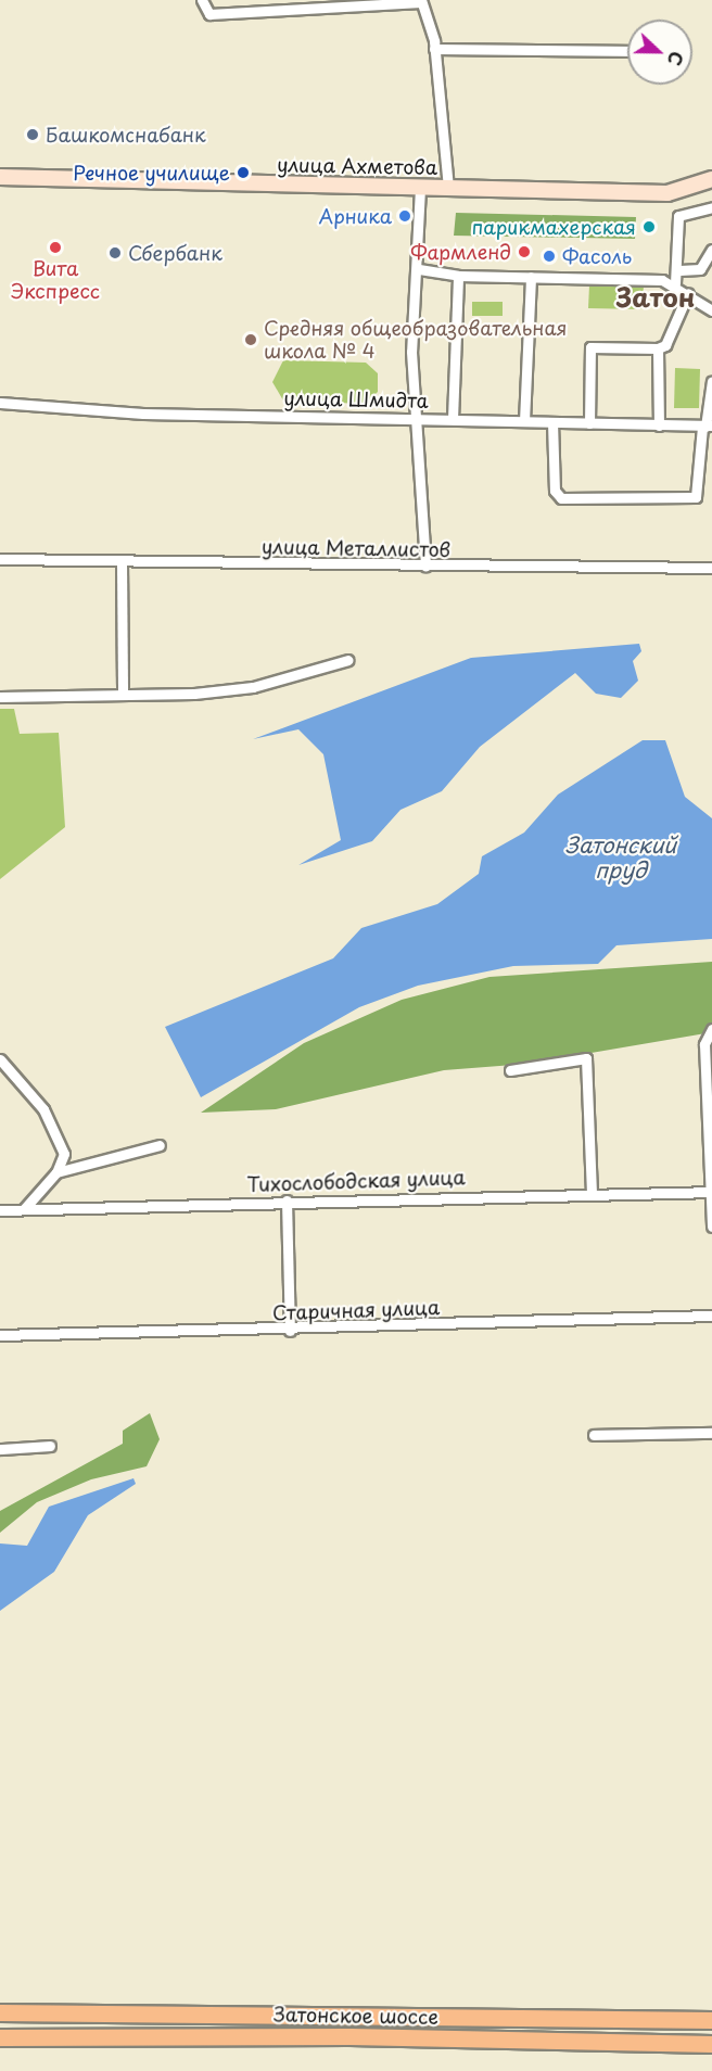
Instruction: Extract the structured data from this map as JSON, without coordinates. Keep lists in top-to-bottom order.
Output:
{
  "streets": {
    "main road": ["улица Ахметова", "Затонское шоссе"],
    "street": [
      "улица Шмидта",
      "улица Металлистов",
      "Тихослободская улица",
      "Старичная улица"
    ]
  },
  "districts": ["Затон"],
  "water": ["Затонский пруд"],
  "places": [
    "Башкомснабанк",
    "Речное училище",
    "Арника",
    "парикмахерская",
    "Вита Экспресс",
    "Фармленд",
    "Сбербанк",
    "Фасоль",
    "Средняя общеобразовательная школа № 4"
  ],
  "north": "right"
}
